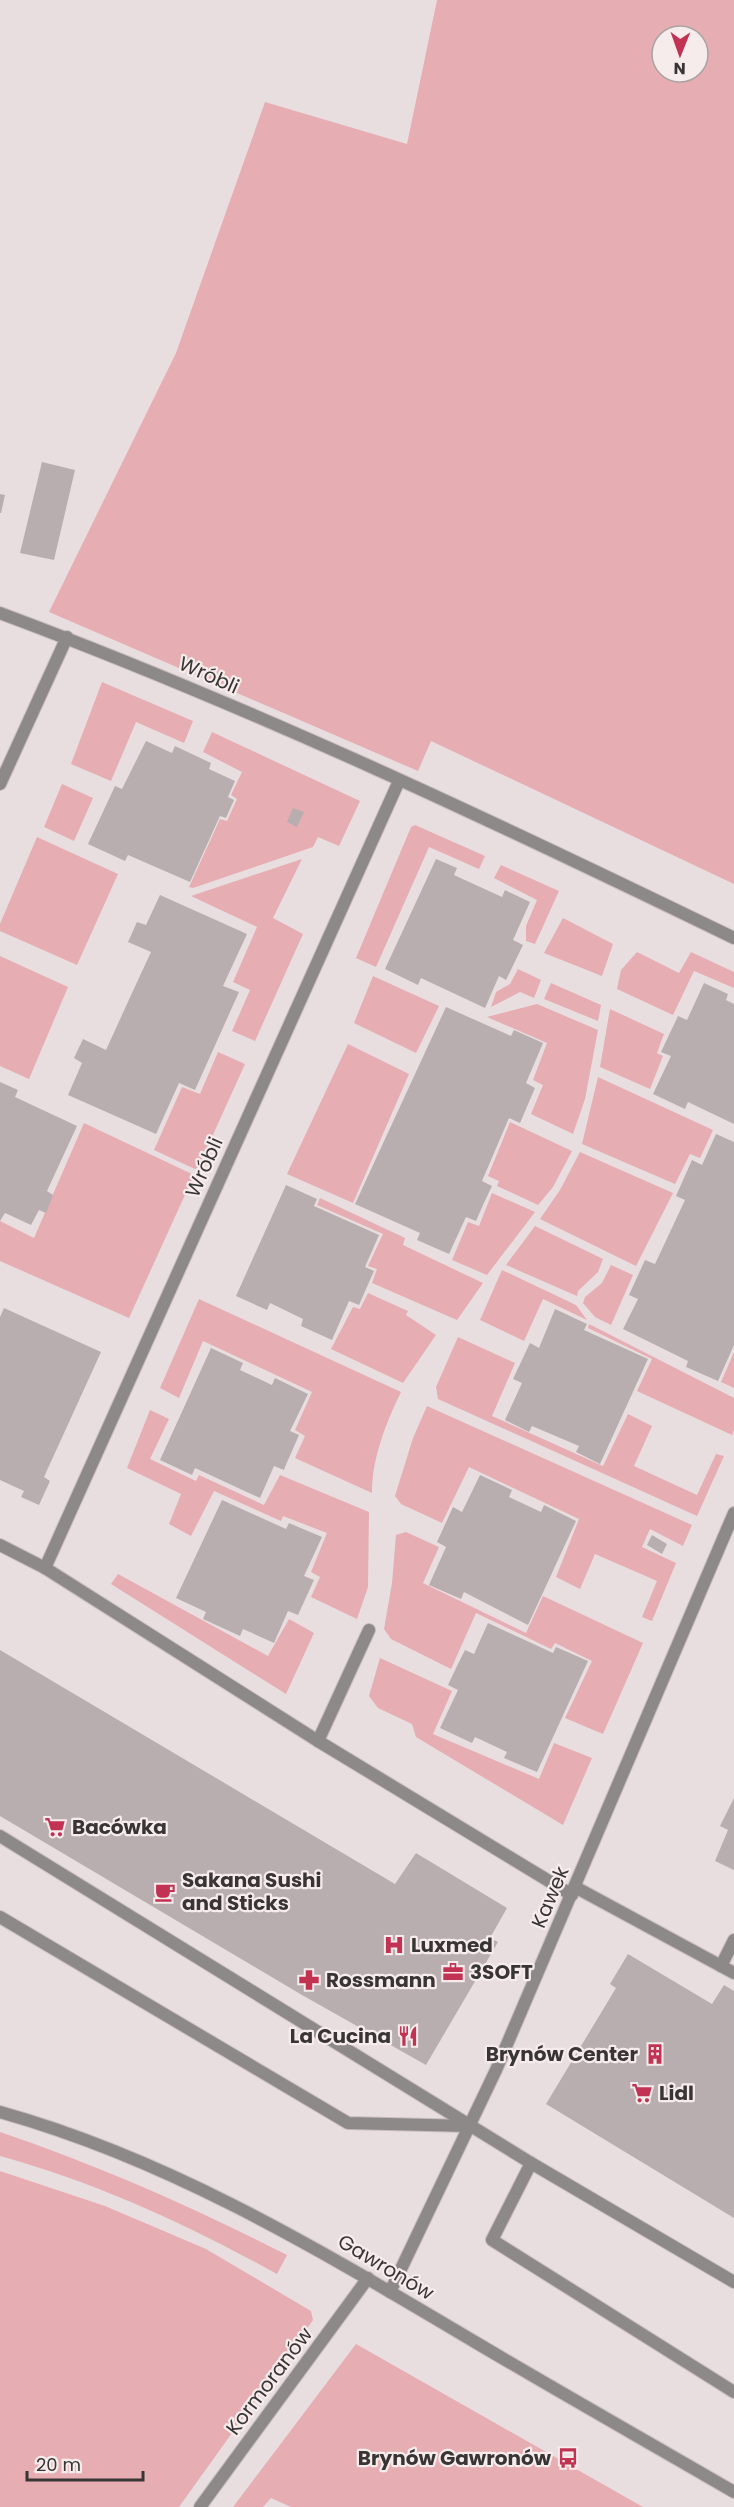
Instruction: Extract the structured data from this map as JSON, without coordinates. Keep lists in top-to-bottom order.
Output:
{
  "streets": {
    "street": [
      "Wróbli",
      "Kawek",
      "Gawronów",
      "Kormoranów"
    ]
  },
  "crossings": [
    ["Kawek", "Gawronów"],
    ["Gawronów", "Kormoranów"]
  ],
  "places": {
    "supermarket": ["Bacówka", "Lidl"],
    "cafe": ["Sakana Sushi and Sticks"],
    "hospital": ["Luxmed"],
    "office": ["3SOFT"],
    "pharmacy": ["Rossmann"],
    "restaurant": ["La Cucina"],
    "building": ["Brynów Center"],
    "bus stop": ["Brynów Gawronów"]
  },
  "scale_bar": "20 m",
  "north": "bottom"
}
